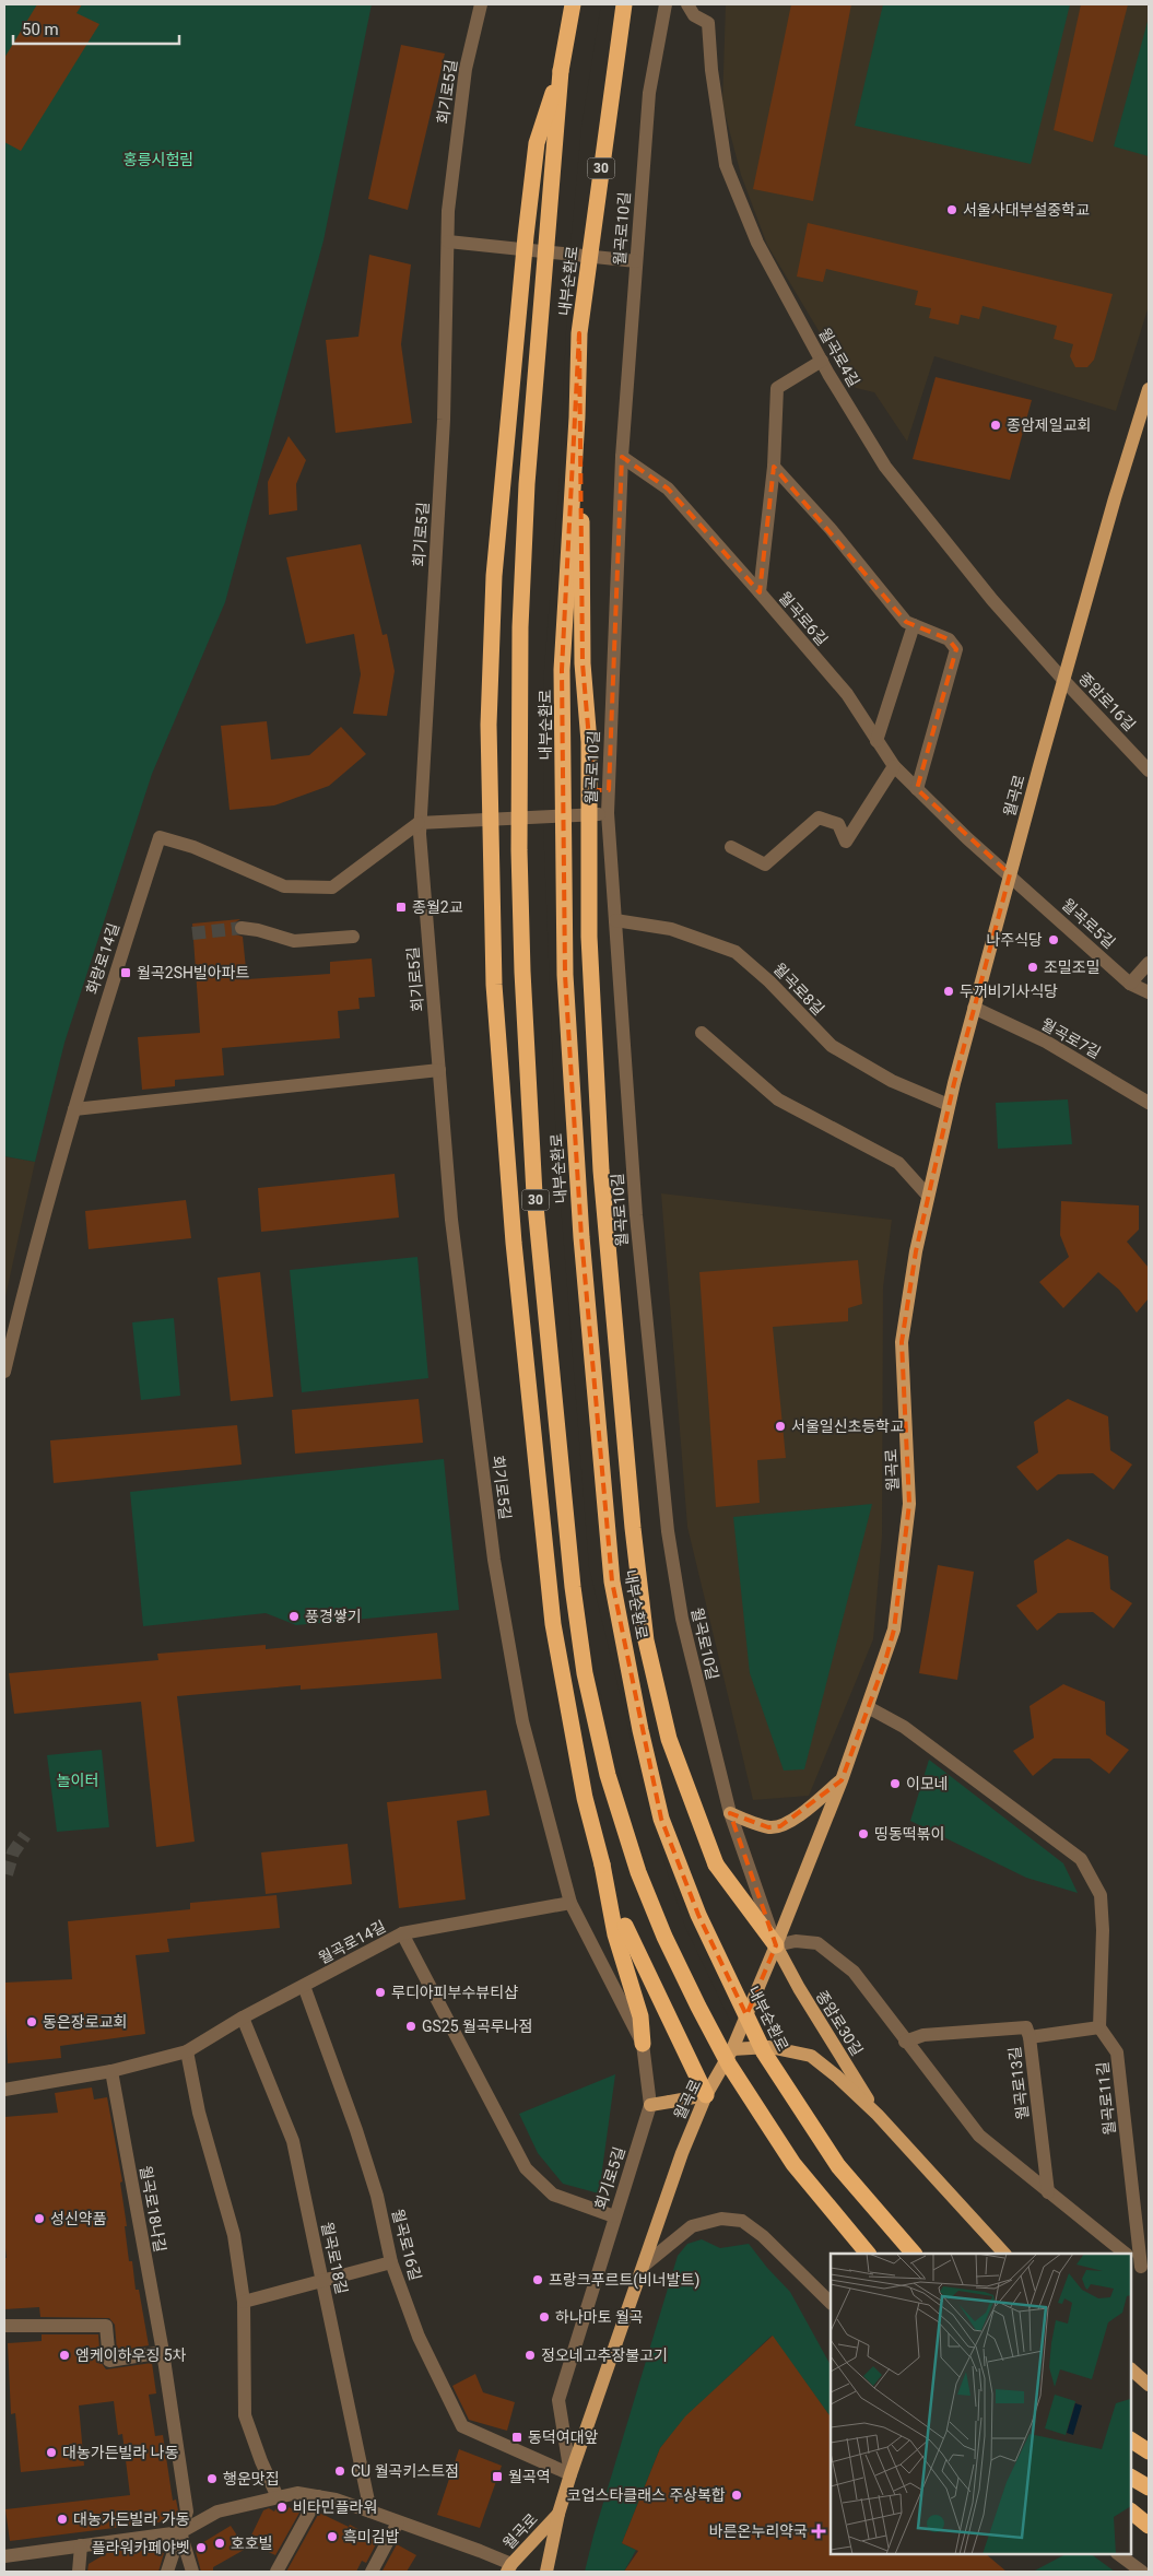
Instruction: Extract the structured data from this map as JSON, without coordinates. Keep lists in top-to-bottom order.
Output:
{
  "streets": {
    "highway": ["30", "내부순환로"],
    "main road": ["월곡로", "종암로30길"],
    "street": [
      "회기로5길",
      "월곡로10길",
      "월곡로4길",
      "월곡로6길",
      "종암로16길",
      "월곡로5길",
      "화랑로14길",
      "월곡로8길",
      "월곡로7길",
      "월곡로14길",
      "월곡로13길",
      "월곡로11길",
      "월곡로18나길",
      "월곡로16길",
      "월곡로18길"
    ]
  },
  "crossings": [
    ["회기로5길", "월곡로"],
    ["회기로5길", "화랑로14길"],
    ["회기로5길", "월곡로14길"],
    ["회기로5길", "월곡로16길"],
    ["월곡로10길", "월곡로"],
    ["월곡로10길", "월곡로8길"],
    ["월곡로10길", "종암로30길"],
    ["월곡로4길", "월곡로6길"],
    ["월곡로4길", "종암로16길"],
    ["월곡로4길", "월곡로"],
    ["월곡로6길", "월곡로"],
    ["월곡로6길", "월곡로5길"],
    ["종암로16길", "월곡로"],
    ["월곡로", "월곡로5길"],
    ["월곡로", "월곡로8길"],
    ["월곡로", "월곡로7길"],
    ["월곡로", "종암로30길"],
    ["월곡로", "월곡로16길"],
    ["월곡로14길", "월곡로18나길"],
    ["월곡로14길", "월곡로16길"],
    ["월곡로14길", "월곡로18길"]
  ],
  "parks": ["홍릉시험림", "놀이터"],
  "places": {
    "other": [
      "서울사대부설중학교",
      "종암제일교회",
      "나주식당",
      "조밀조밀",
      "두꺼비기사식당",
      "서울일신초등학교",
      "풍경쌓기",
      "이모네",
      "띵동떡볶이",
      "루디아피부수뷰티샵",
      "동은장로교회",
      "GS25 월곡루나점",
      "성신약품",
      "프랑크푸르트(비너발트)",
      "하나마토 월곡",
      "엠케이하우징 5차",
      "정오네고추장불고기",
      "대농가든빌라 나동",
      "CU 월곡키스트점",
      "행운맛집",
      "코업스타클래스 주상복합",
      "비타민플라워",
      "대농가든빌라 가동",
      "흑미김밥",
      "호호빌",
      "플라워카페야벳"
    ],
    "transit": [
      "종월2교",
      "월곡2SH빌아파트",
      "동덕여대앞",
      "월곡역"
    ],
    "health": ["바른온누리약국"]
  },
  "scale_bar": "50 m"
}
